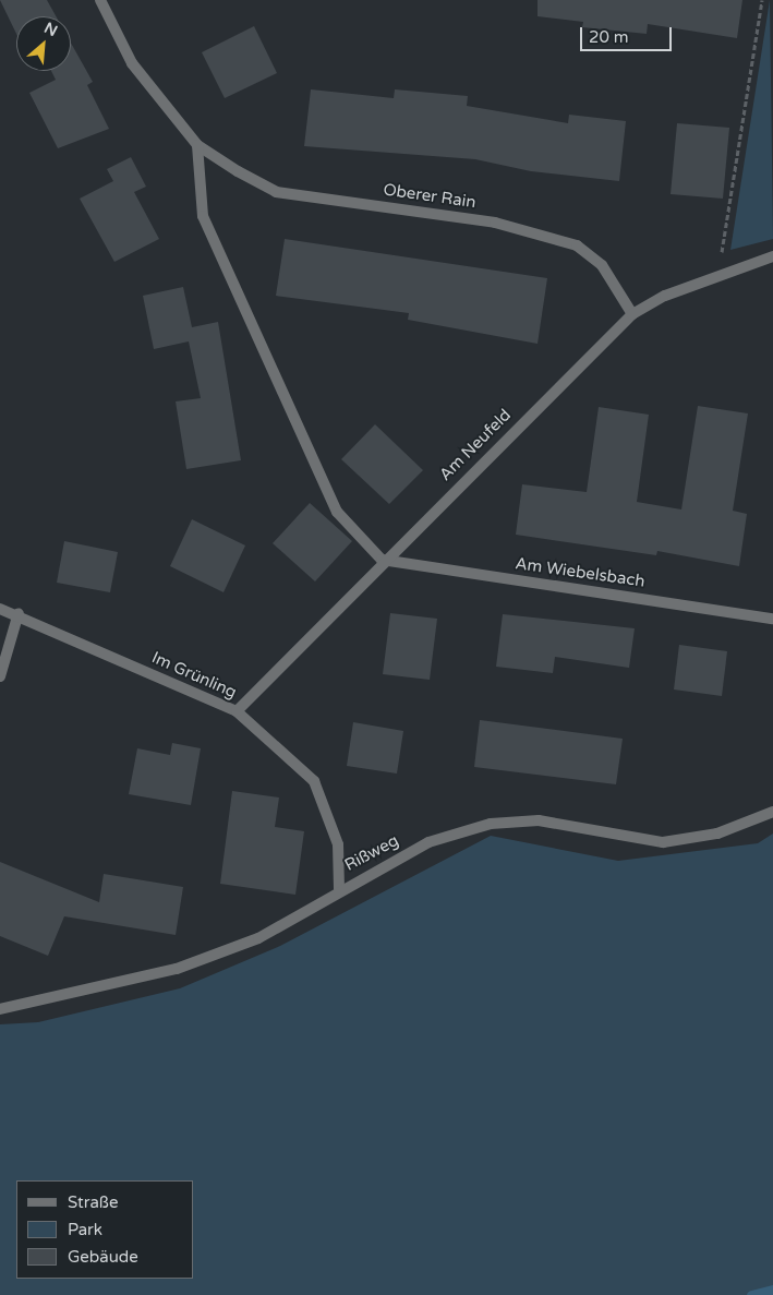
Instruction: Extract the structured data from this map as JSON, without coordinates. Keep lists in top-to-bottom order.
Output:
{
  "streets": {
    "street": [
      "Oberer Rain",
      "Am Neufeld",
      "Am Wiebelsbach",
      "Im Grünling",
      "Rißweg"
    ]
  },
  "crossings": [
    ["Oberer Rain", "Am Neufeld"],
    ["Am Neufeld", "Am Wiebelsbach"],
    ["Am Neufeld", "Im Grünling"],
    ["Im Grünling", "Rißweg"]
  ],
  "legend": ["Straße", "Park", "Gebäude"],
  "scale_bar": "20 m",
  "north": "top right"
}
